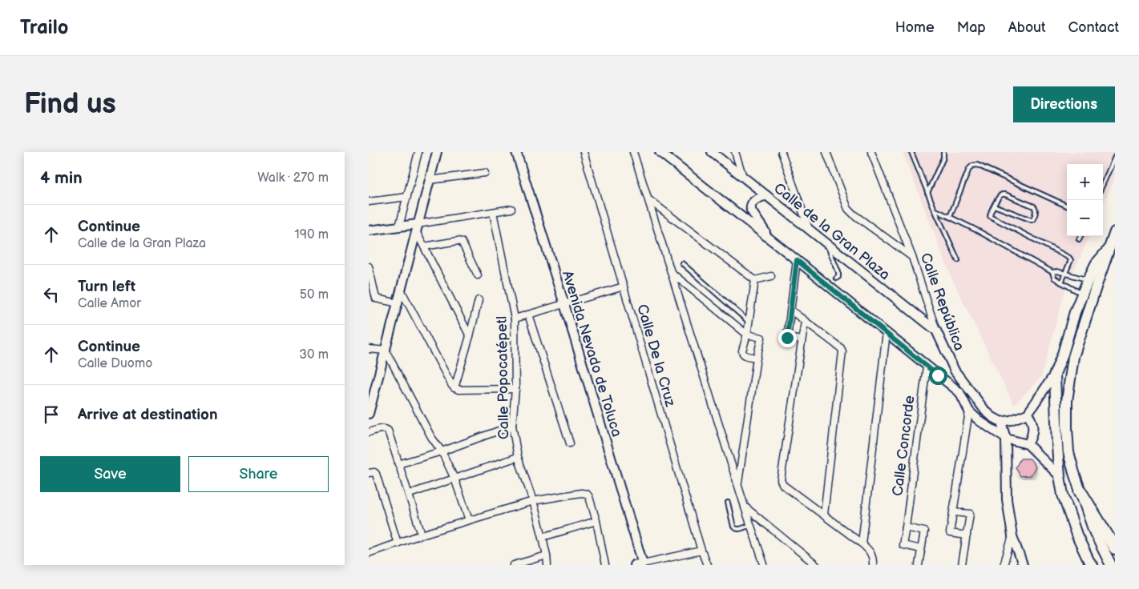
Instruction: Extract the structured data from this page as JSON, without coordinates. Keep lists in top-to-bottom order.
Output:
{
  "streets": {
    "street": [
      "Calle de la Gran Plaza",
      "Calle República",
      "Avenida Nevado de Toluca",
      "Calle De la Cruz",
      "Calle Popocatépetl",
      "Calle Concorde"
    ]
  },
  "crossings": [
    ["Calle de la Gran Plaza", "Calle República"]
  ],
  "page": {
    "header": "Trailo",
    "nav": [
      "Home",
      "Map",
      "About",
      "Contact"
    ],
    "buttons": [
      "Directions",
      ["Save", "Share"]
    ],
    "title": "Find us",
    "heading": ["4 min", "Walk · 270 m"],
    "map_buttons": ["+", "−"],
    "list": [
      ["Continue", "Calle de la Gran Plaza", "190 m"],
      ["Turn left", "Calle Amor", "50 m"],
      ["Continue", "Calle Duomo", "30 m"],
      "Arrive at destination"
    ]
  }
}
